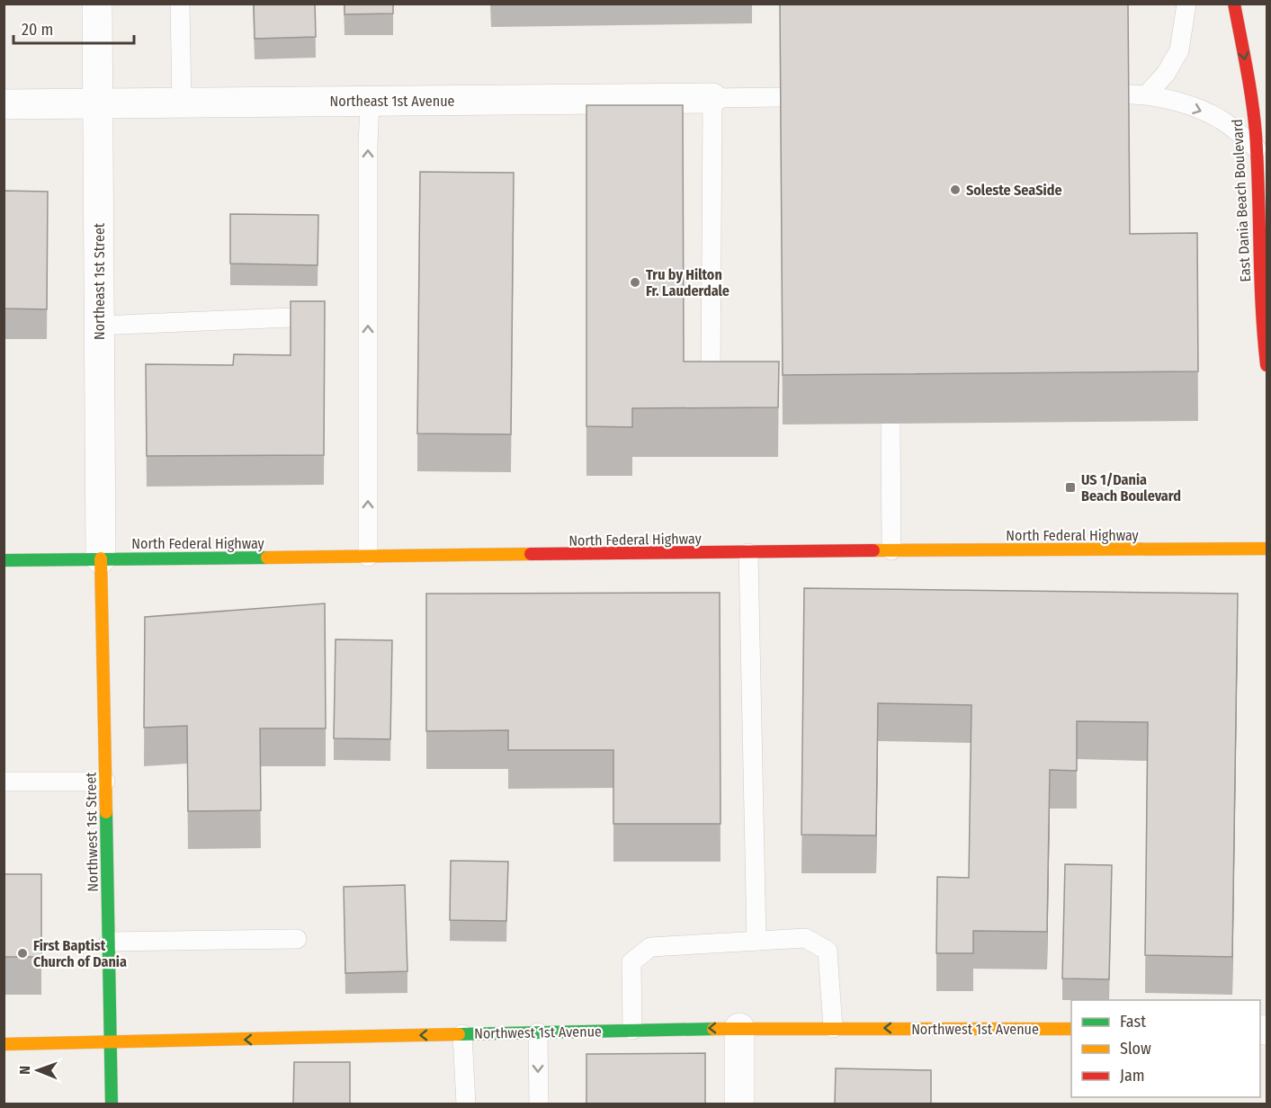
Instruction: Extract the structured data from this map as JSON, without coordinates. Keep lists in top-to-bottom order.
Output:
{
  "streets": {
    "street": [
      "Northeast 1st Avenue",
      "East Dania Beach Boulevard",
      "Northeast 1st Street",
      "North Federal Highway",
      "Northwest 1st Street",
      "Northwest 1st Avenue"
    ]
  },
  "crossings": [
    ["Northeast 1st Avenue", "Northeast 1st Street"],
    ["Northeast 1st Street", "North Federal Highway"],
    ["Northeast 1st Street", "Northwest 1st Street"],
    ["North Federal Highway", "Northwest 1st Street"],
    ["Northwest 1st Street", "Northwest 1st Avenue"]
  ],
  "one_way": ["East Dania Beach Boulevard", "Northwest 1st Avenue"],
  "places": {
    "other": ["Soleste SeaSide", "Tru by Hilton Fr. Lauderdale", "First Baptist Church of Dania"],
    "transit": ["US 1/Dania Beach Boulevard"]
  },
  "legend": ["Fast", "Slow", "Jam"],
  "scale_bar": "20 m",
  "north": "left"
}
